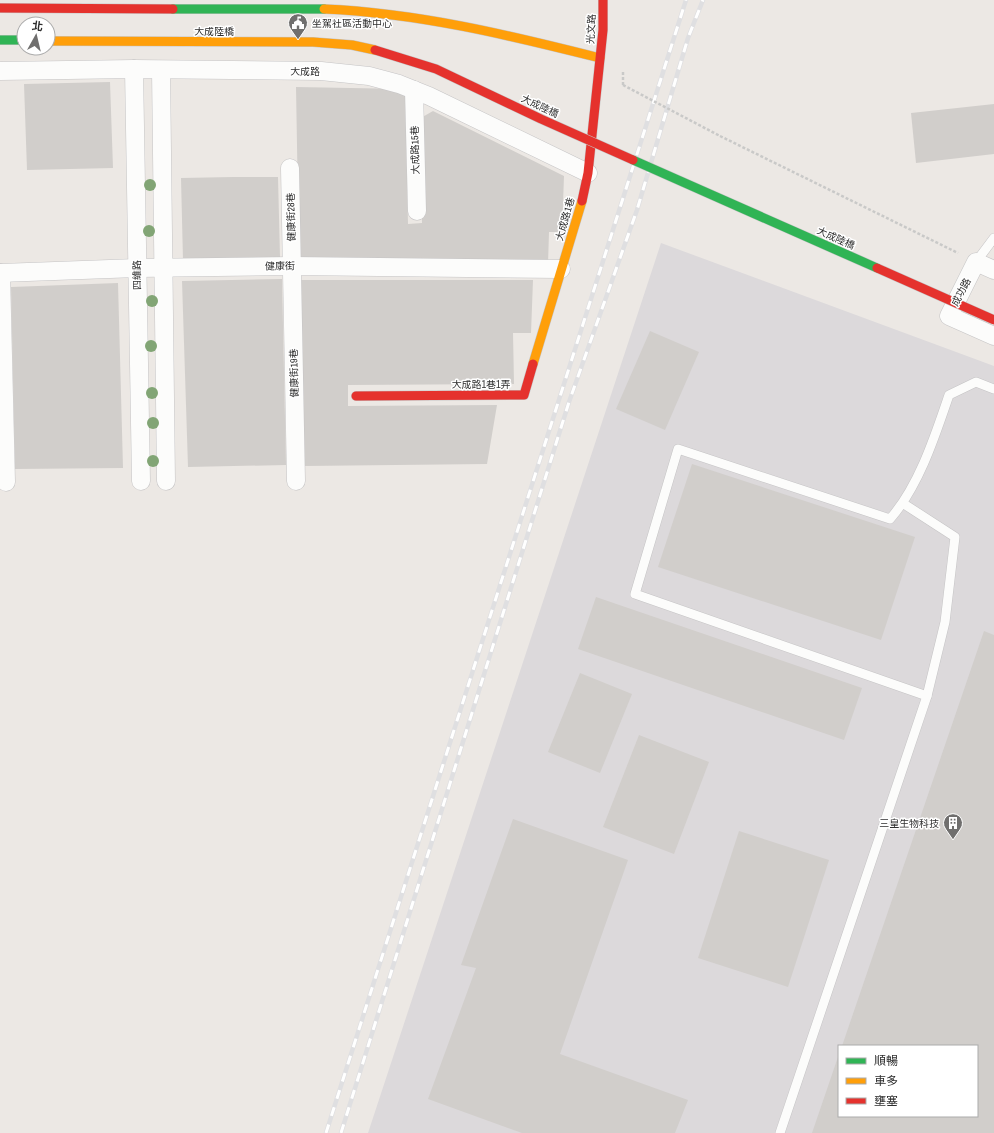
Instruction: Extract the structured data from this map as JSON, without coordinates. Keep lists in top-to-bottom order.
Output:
{
  "streets": {
    "street": [
      "光文路",
      "大成陸橋",
      "大成路",
      "大成路15巷",
      "健康街28巷",
      "大成路1巷",
      "健康街",
      "四維路",
      "成功路",
      "健康街19巷",
      "大成路1巷1弄"
    ]
  },
  "crossings": [
    ["光文路", "大成路"],
    ["光文路", "大成路1巷"],
    ["大成路", "大成路15巷"],
    ["大成路", "大成路1巷"],
    ["大成路", "四維路"],
    ["健康街28巷", "健康街"],
    ["健康街28巷", "健康街19巷"],
    ["大成路1巷", "健康街"],
    ["大成路1巷", "大成路1巷1弄"],
    ["健康街", "四維路"],
    ["健康街", "健康街19巷"],
    ["健康街", "大成路1巷1弄"]
  ],
  "places": {
    "public building": ["坐駕社區活動中心"],
    "building": ["三皇生物科技"]
  },
  "legend": ["順暢", "車多", "壅塞"],
  "north": "top"
}
